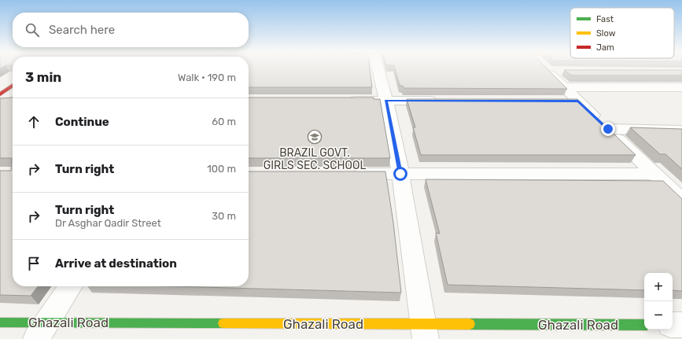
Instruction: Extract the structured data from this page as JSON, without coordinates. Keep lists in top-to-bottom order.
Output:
{
  "streets": {
    "street": ["Ghazali Road"]
  },
  "places": {
    "school or university": ["BRAZIL GOVT. GIRLS SEC. SCHOOL"]
  },
  "legend": ["Fast", "Slow", "Jam"],
  "page": {
    "search": "Search here",
    "heading": ["3 min", "Walk · 190 m"],
    "list": [
      ["Continue", "60 m"],
      ["Turn right", "100 m"],
      ["Turn right", "Dr Asghar Qadir Street", "30 m"],
      "Arrive at destination"
    ],
    "map_buttons": ["+", "−"]
  }
}
